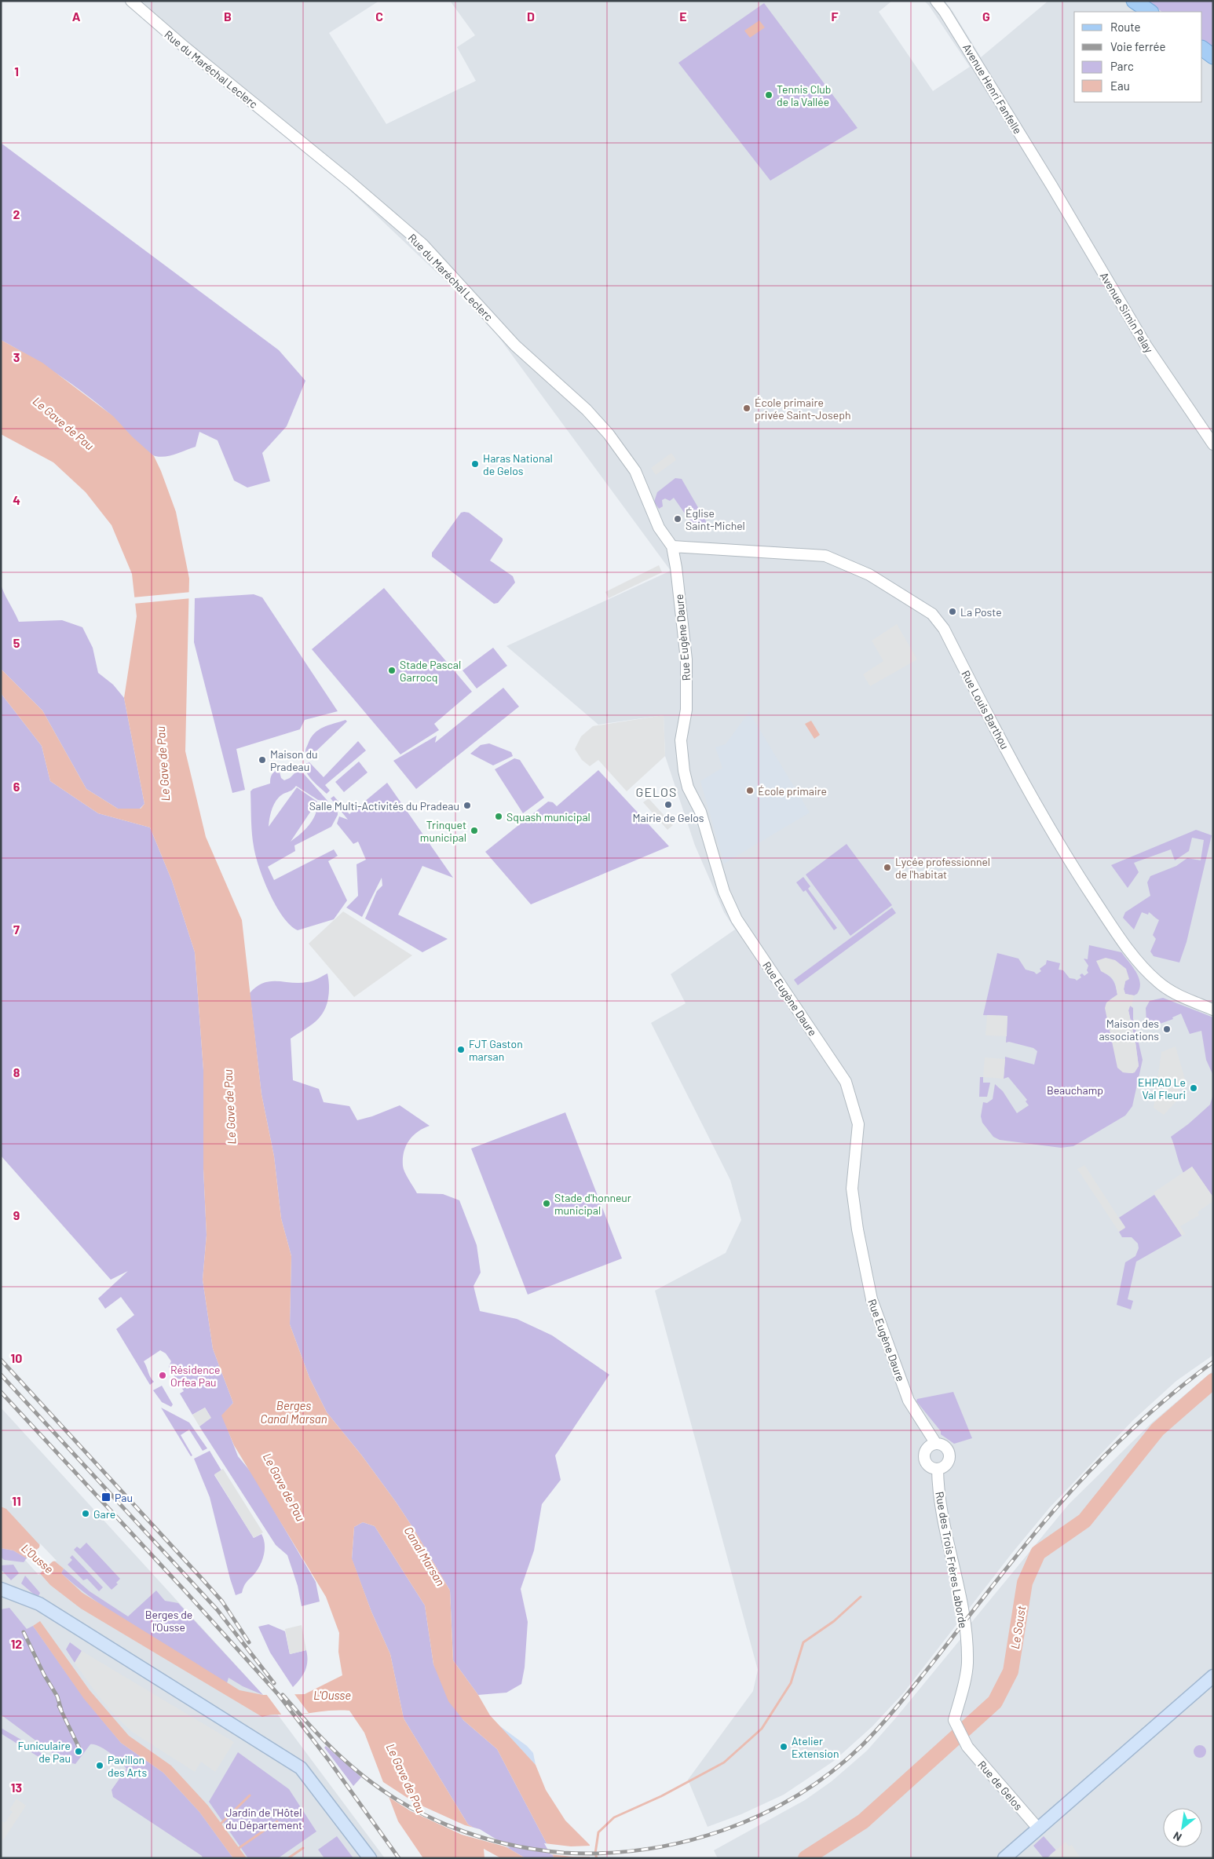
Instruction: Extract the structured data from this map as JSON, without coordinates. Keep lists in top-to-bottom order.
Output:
{
  "streets": {
    "street": [
      "Rue du Maréchal Leclerc",
      "Avenue Henri Fanfelle",
      "Avenue Simin Palay",
      "Rue Eugène Daure",
      "Rue Louis Barthou",
      "Rue des Trois Frères Laborde",
      "Rue de Gelos"
    ]
  },
  "crossings": [
    ["Rue du Maréchal Leclerc", "Rue Eugène Daure"],
    ["Rue du Maréchal Leclerc", "Rue Louis Barthou"],
    ["Avenue Henri Fanfelle", "Avenue Simin Palay"],
    ["Rue Eugène Daure", "Rue Louis Barthou"],
    ["Rue Eugène Daure", "Rue des Trois Frères Laborde"],
    ["Rue des Trois Frères Laborde", "Rue de Gelos"]
  ],
  "districts": ["GELOS"],
  "water": [
    "Le Gave de Pau",
    "Berges Canal Marsan",
    "Canal Marsan",
    "L'Ousse",
    "Le Soust"
  ],
  "parks": ["Beauchamp", "Berges de l'Ousse", "Jardin de l'Hôtel du Département"],
  "places": {
    "other": [
      "Tennis Club de la Vallée",
      "École primaire privée Saint-Joseph",
      "Haras National de Gelos",
      "Église Saint-Michel",
      "La Poste",
      "Stade Pascal Garrocq",
      "Maison du Pradeau",
      "École primaire",
      "Mairie de Gelos",
      "Salle Multi-Activités du Pradeau",
      "Squash municipal",
      "Trinquet municipal",
      "Lycée professionnel de l'habitat",
      "Maison des associations",
      "FJT Gaston marsan",
      "EHPAD Le Val Fleuri",
      "Stade d'honneur municipal",
      "Résidence Orfea Pau",
      "Gare",
      "Atelier Extension",
      "Funiculaire de Pau",
      "Pavillon des Arts"
    ],
    "transit": ["Pau"]
  },
  "legend": [
    "Route",
    "Voie ferrée",
    "Parc",
    "Eau"
  ],
  "north": "bottom left",
  "grid": {
    "columns": [
      "A",
      "B",
      "C",
      "D",
      "E",
      "F",
      "G"
    ],
    "rows": [
      "1",
      "2",
      "3",
      "4",
      "5",
      "6",
      "7",
      "8",
      "9",
      "10",
      "11",
      "12",
      "13"
    ]
  }
}
